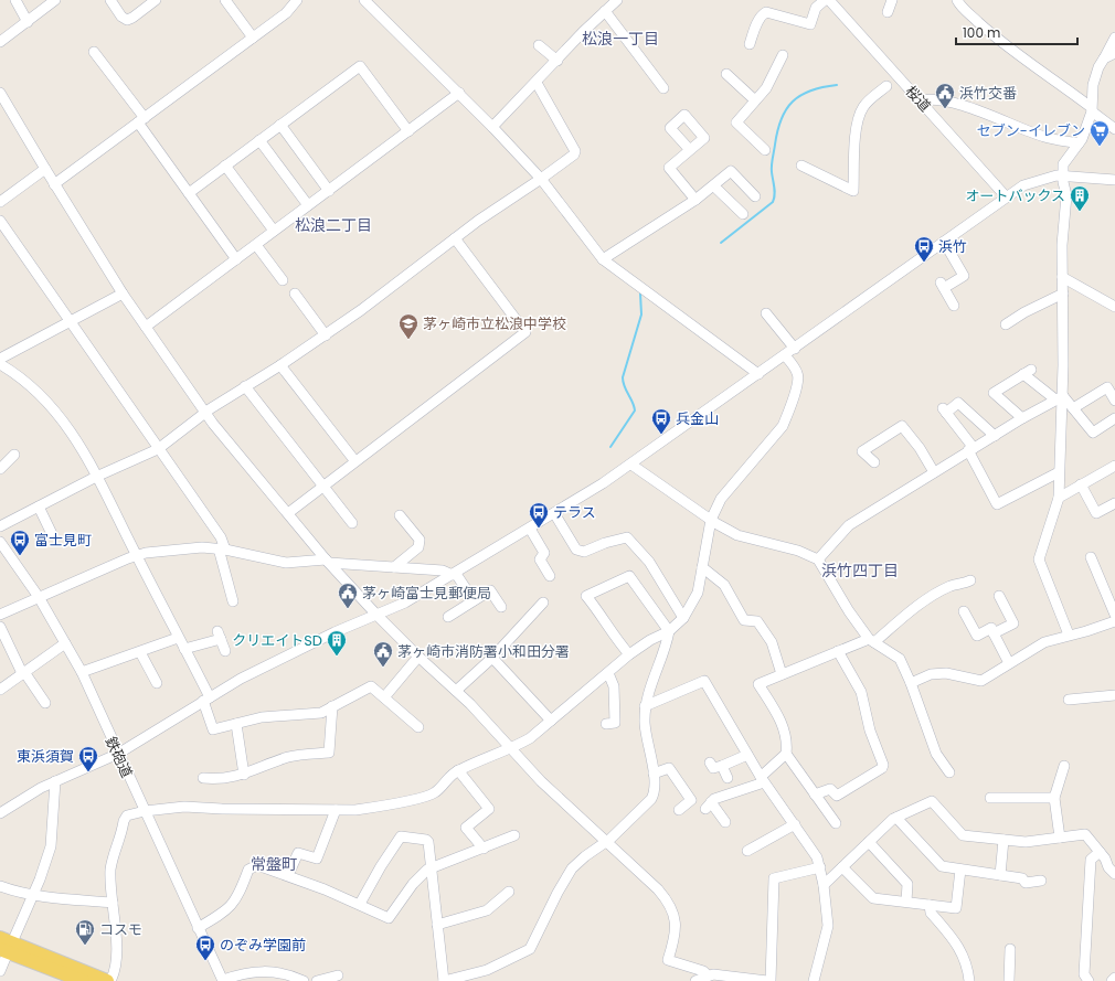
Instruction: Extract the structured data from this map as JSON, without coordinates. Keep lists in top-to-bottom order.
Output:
{
  "streets": {
    "street": ["桜道", "鉄砲道"]
  },
  "districts": [
    "松浪一丁目",
    "松浪二丁目",
    "浜竹四丁目",
    "常盤町"
  ],
  "places": {
    "public building": ["浜竹交番", "茅ヶ崎富士見郵便局", "茅ヶ崎市消防署小和田分署"],
    "supermarket": ["セブン-イレブン"],
    "building": ["オートバックス", "クリエイトSD"],
    "bus stop": [
      "浜竹",
      "兵金山",
      "テラス",
      "富士見町",
      "東浜須賀",
      "のぞみ学園前"
    ],
    "school or university": ["茅ヶ崎市立松浪中学校"],
    "fuel station": ["コスモ"]
  },
  "scale_bar": "100 m"
}
